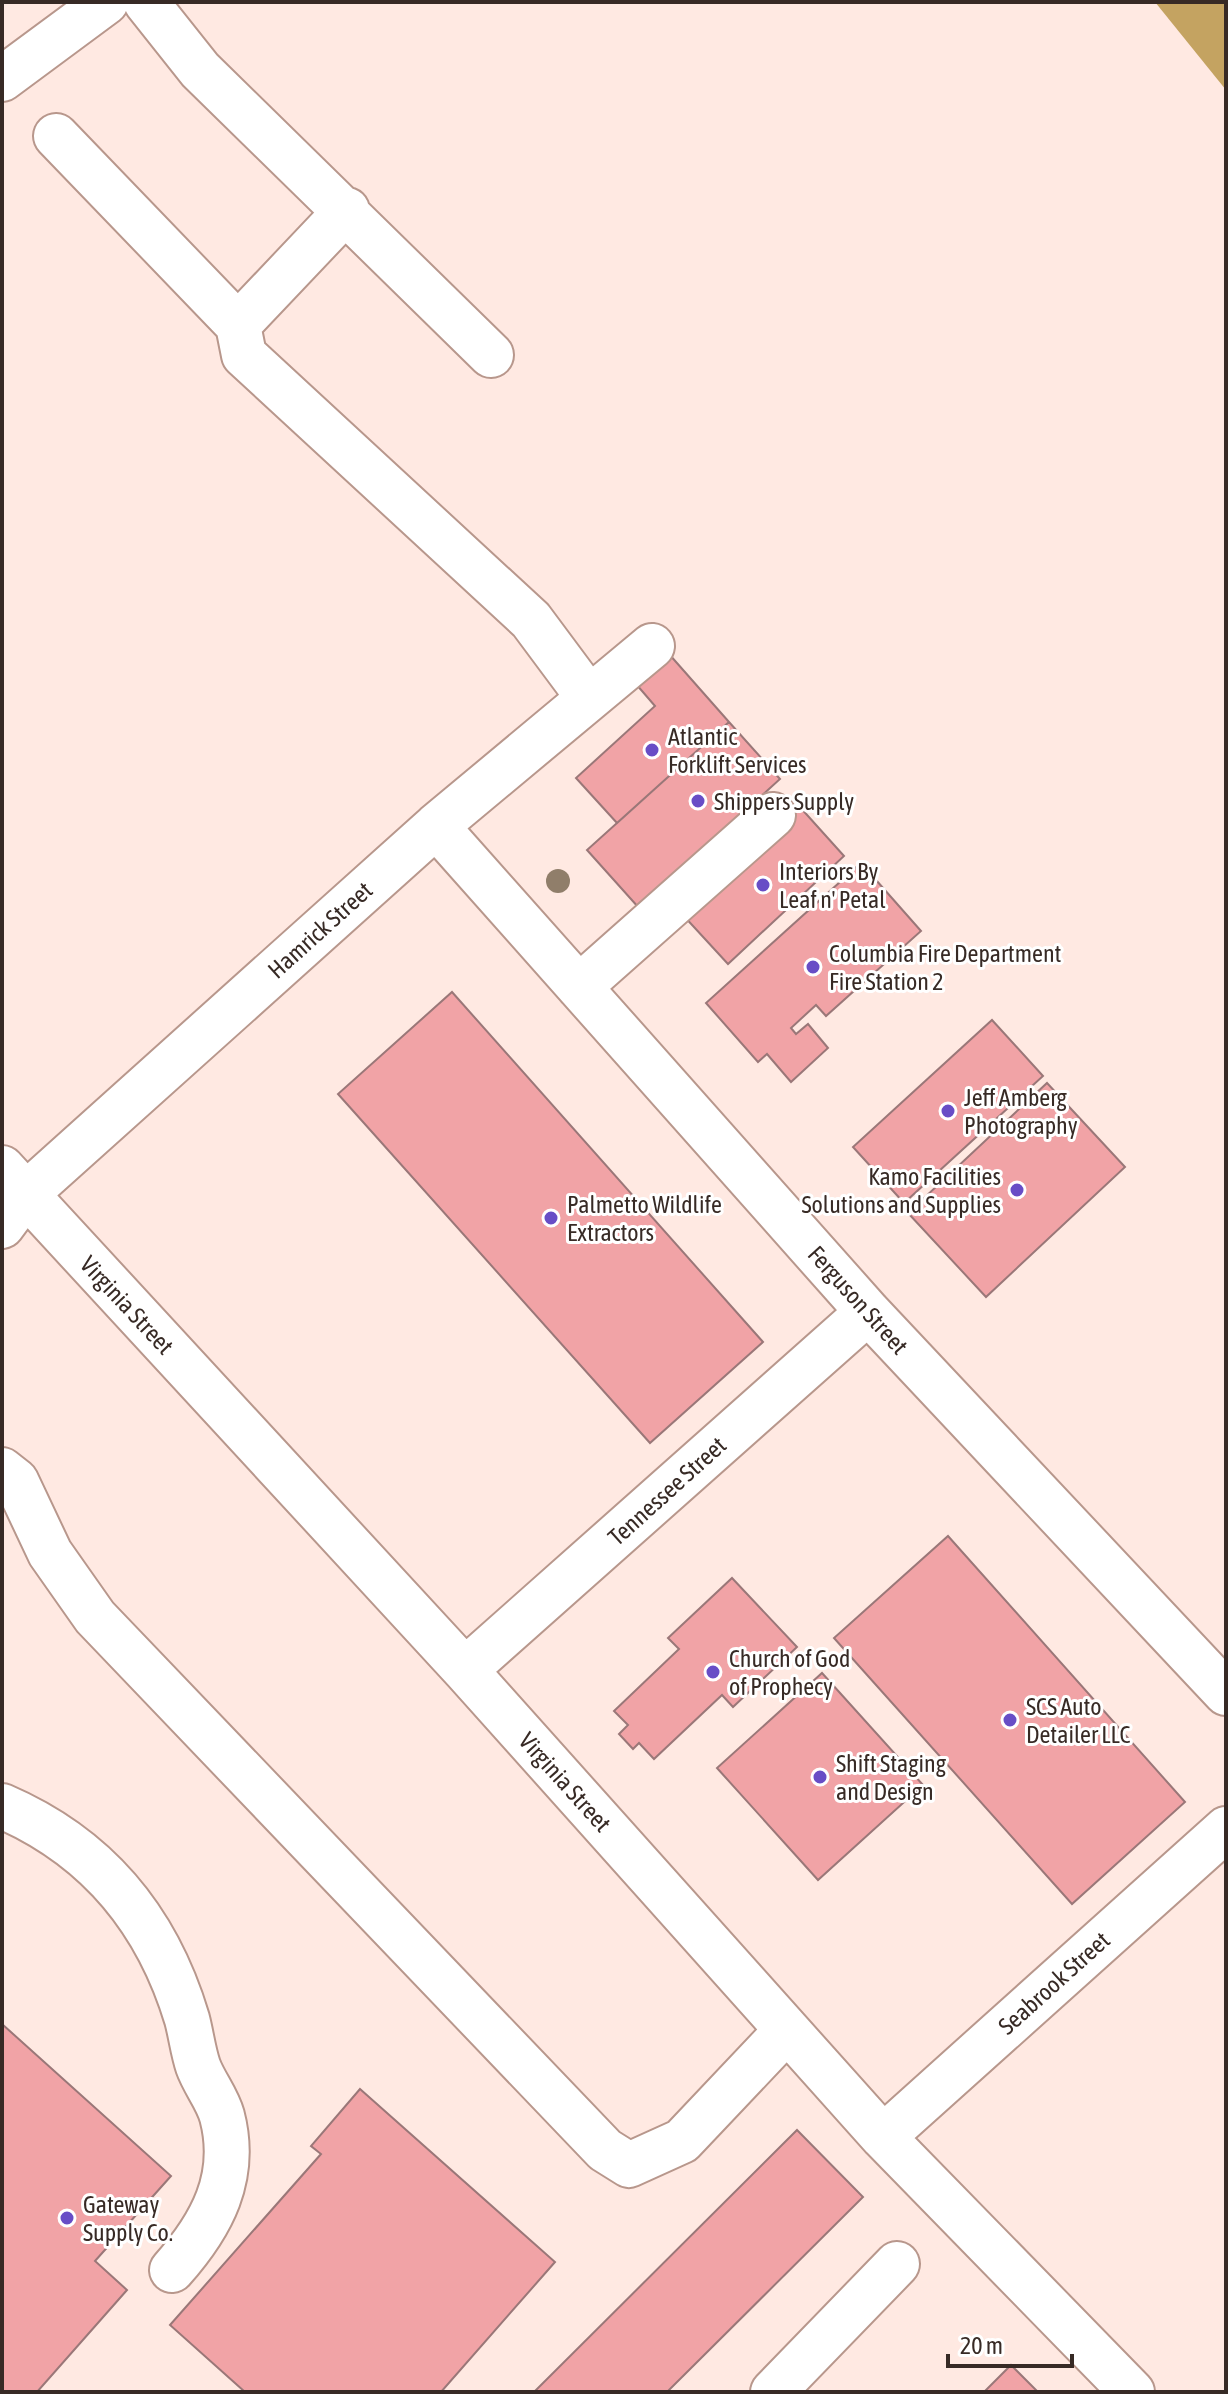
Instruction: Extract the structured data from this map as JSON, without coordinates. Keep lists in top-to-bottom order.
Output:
{
  "streets": {
    "street": [
      "Hamrick Street",
      "Ferguson Street",
      "Virginia Street",
      "Tennessee Street",
      "Seabrook Street"
    ]
  },
  "crossings": [
    ["Hamrick Street", "Ferguson Street"],
    ["Hamrick Street", "Virginia Street"],
    ["Ferguson Street", "Tennessee Street"],
    ["Virginia Street", "Tennessee Street"],
    ["Virginia Street", "Seabrook Street"]
  ],
  "places": [
    "Atlantic Forklift Services",
    "Shippers Supply",
    "Interiors By Leaf n' Petal",
    "Columbia Fire Department Fire Station 2",
    "Jeff Amberg Photography",
    "Kamo Facilities Solutions and Supplies",
    "Palmetto Wildlife Extractors",
    "Church of God of Prophecy",
    "SCS Auto Detailer LLC",
    "Shift Staging and Design",
    "Gateway Supply Co."
  ],
  "scale_bar": "20 m"
}
